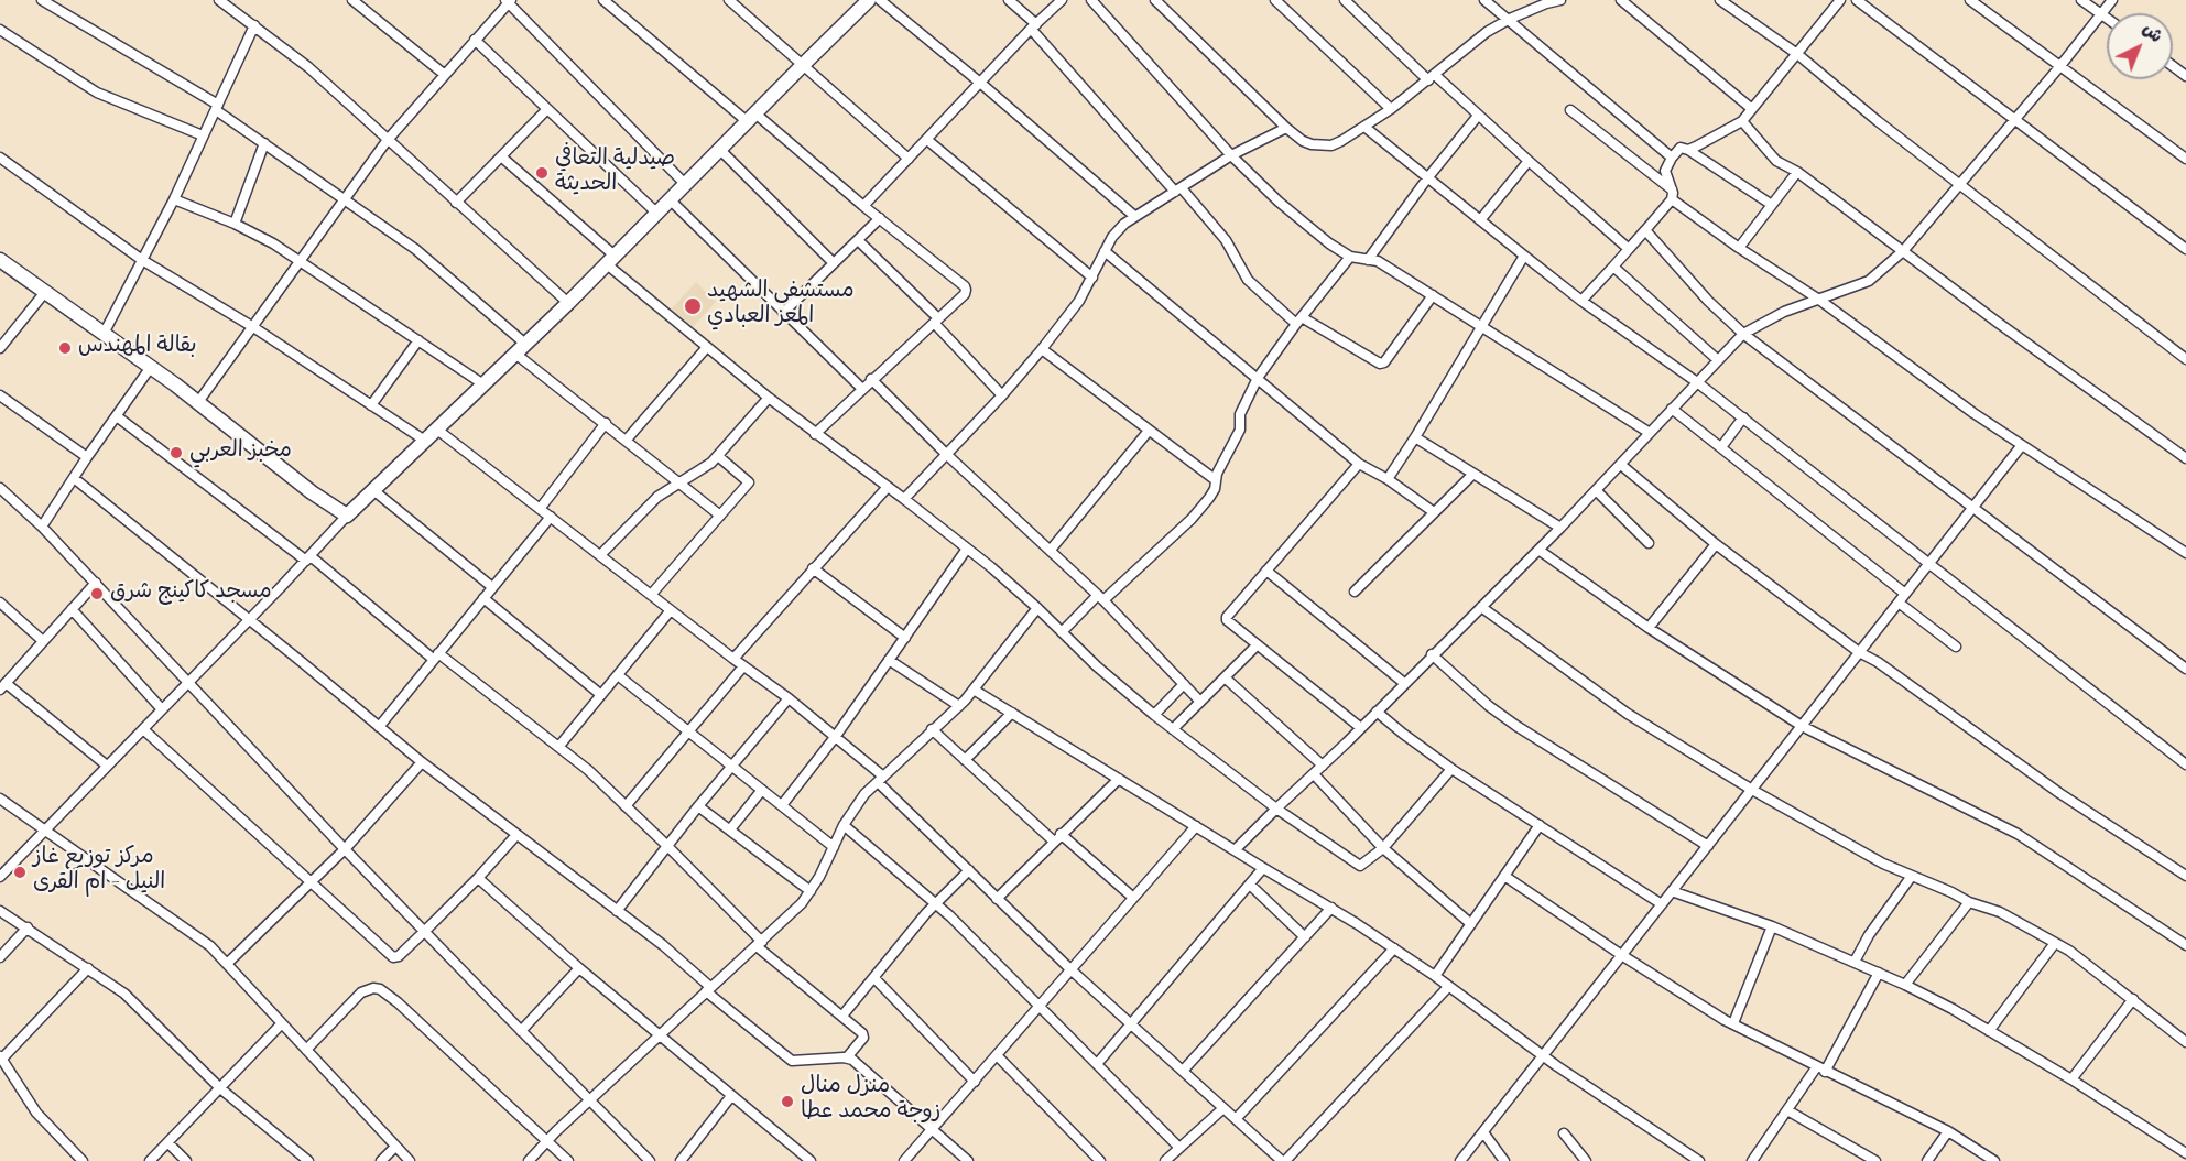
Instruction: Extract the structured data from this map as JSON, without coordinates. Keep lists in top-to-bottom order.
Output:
{
  "places": [
    "صيدلية التعافي الحديثة",
    "مستشفى الشهيد المعز العبادي",
    "بقالة المهندس",
    "مخبز العربي",
    "مسجد كاكينج شرق",
    "مركز توزيع غاز النيل - ام القرى",
    "منزل منال زوجة محمد عطا"
  ],
  "north": "top right"
}
